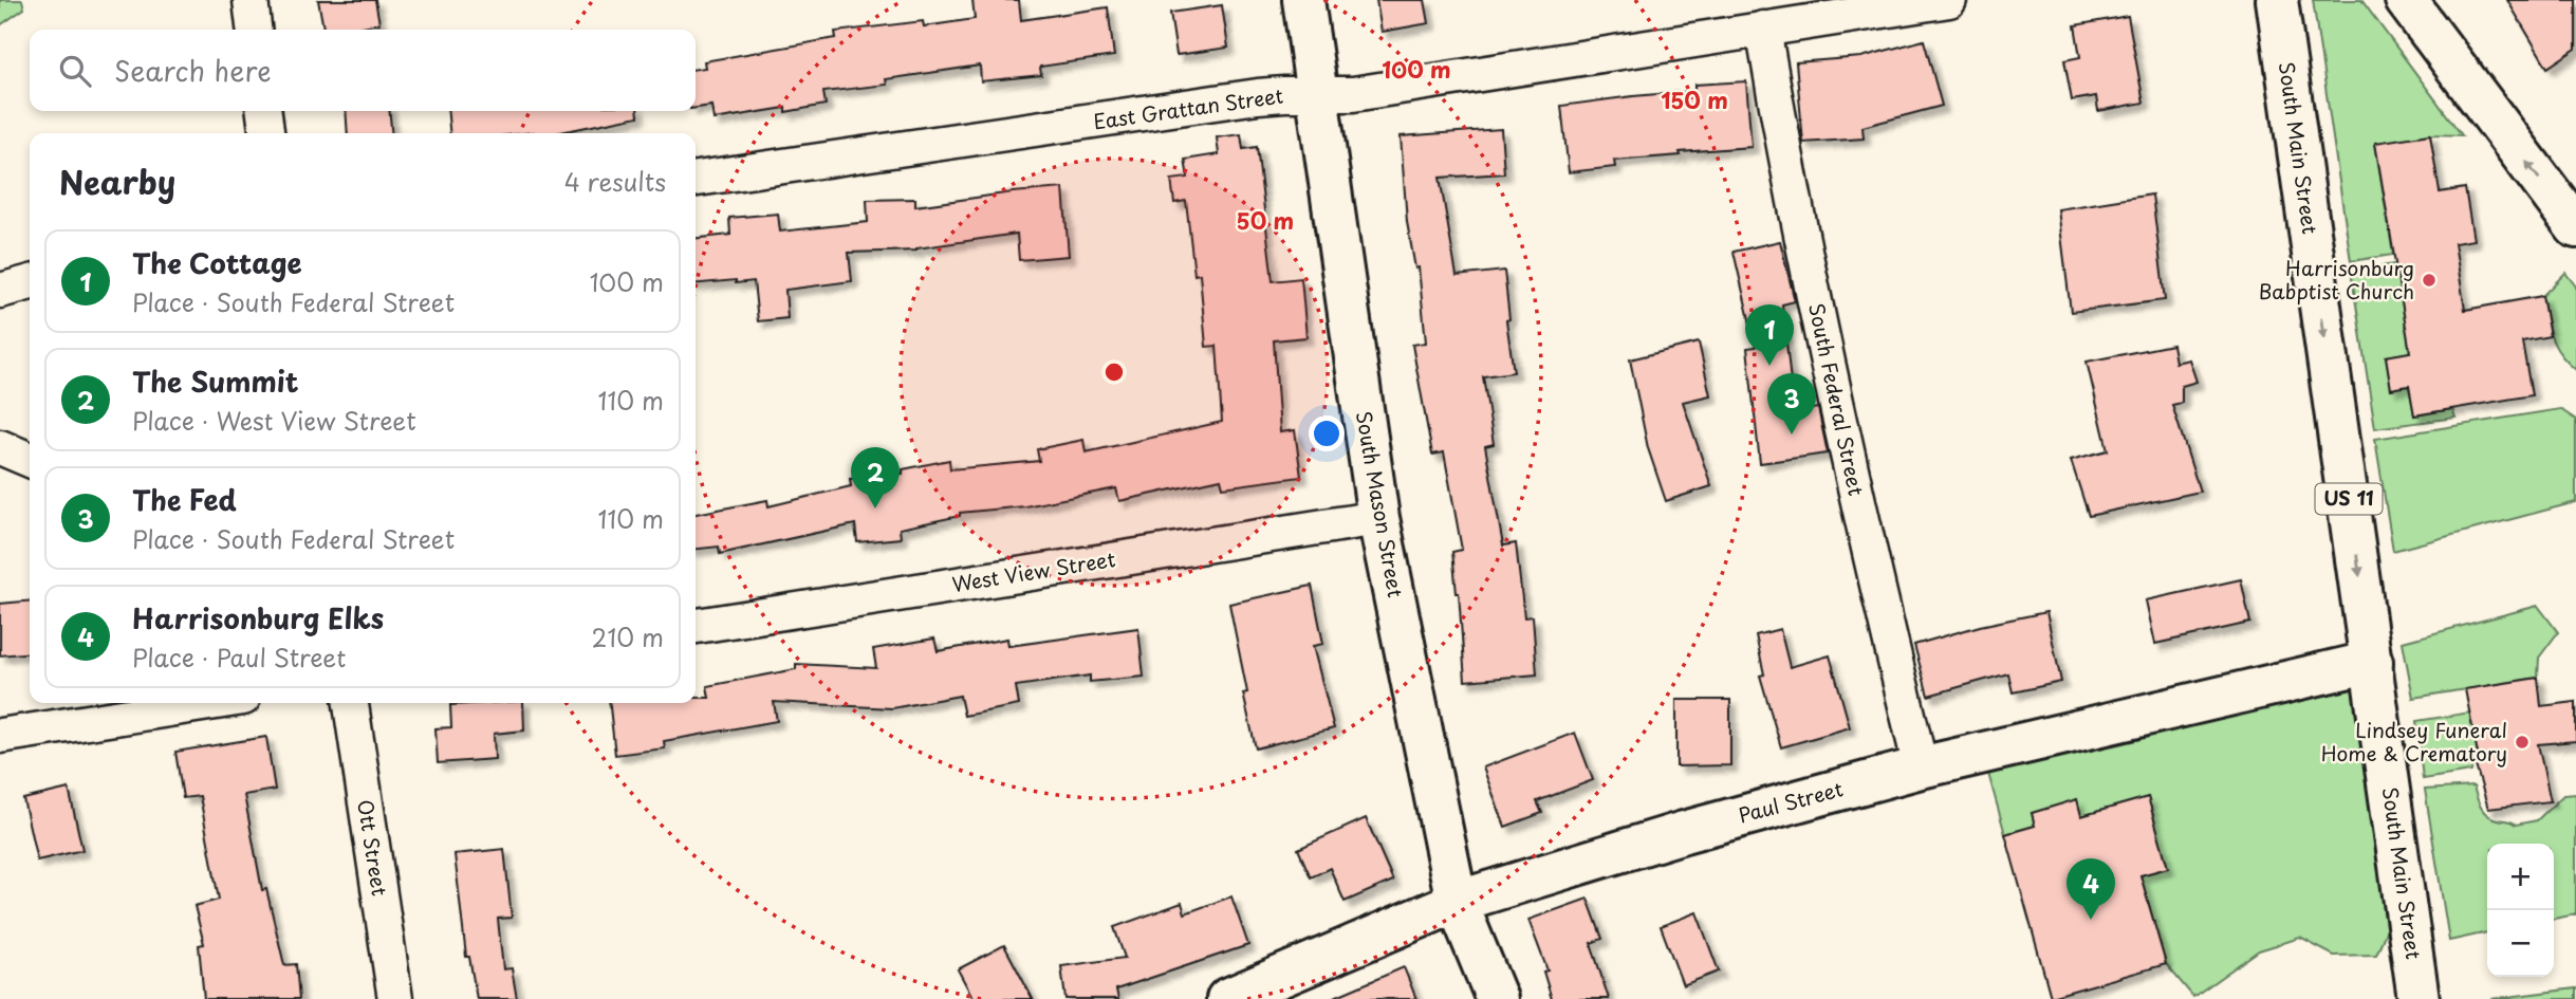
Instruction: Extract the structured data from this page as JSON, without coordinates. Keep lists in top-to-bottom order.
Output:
{
  "streets": {
    "main road": [
      "South Main Street",
      "US 11",
      "South Mason Street",
      "Paul Street"
    ],
    "street": [
      "East Grattan Street",
      "South Federal Street",
      "West View Street",
      "Ott Street"
    ]
  },
  "crossings": [
    ["East Grattan Street", "South Federal Street"],
    ["East Grattan Street", "South Mason Street"],
    ["South Main Street", "Paul Street"],
    ["South Federal Street", "Paul Street"],
    ["South Mason Street", "West View Street"],
    ["South Mason Street", "Paul Street"]
  ],
  "one_way": ["South Main Street"],
  "places": ["Harrisonburg Babptist Church", "Lindsey Funeral Home & Crematory"],
  "page": {
    "search": "Search here",
    "heading": ["Nearby", "4 results"],
    "list": [
      {
        "mark": "1",
        "name": "The Cottage",
        "note": "Place · South Federal Street",
        "value": "100 m"
      },
      {
        "mark": "2",
        "name": "The Summit",
        "note": "Place · West View Street",
        "value": "110 m"
      },
      {
        "mark": "3",
        "name": "The Fed",
        "note": "Place · South Federal Street",
        "value": "110 m"
      },
      {
        "mark": "4",
        "name": "Harrisonburg Elks",
        "note": "Place · Paul Street",
        "value": "210 m"
      }
    ],
    "pins": [
      "1",
      "3",
      "2",
      "4"
    ],
    "map_buttons": ["+", "−"]
  },
  "rings": ["100 m", "150 m", "50 m"]
}
